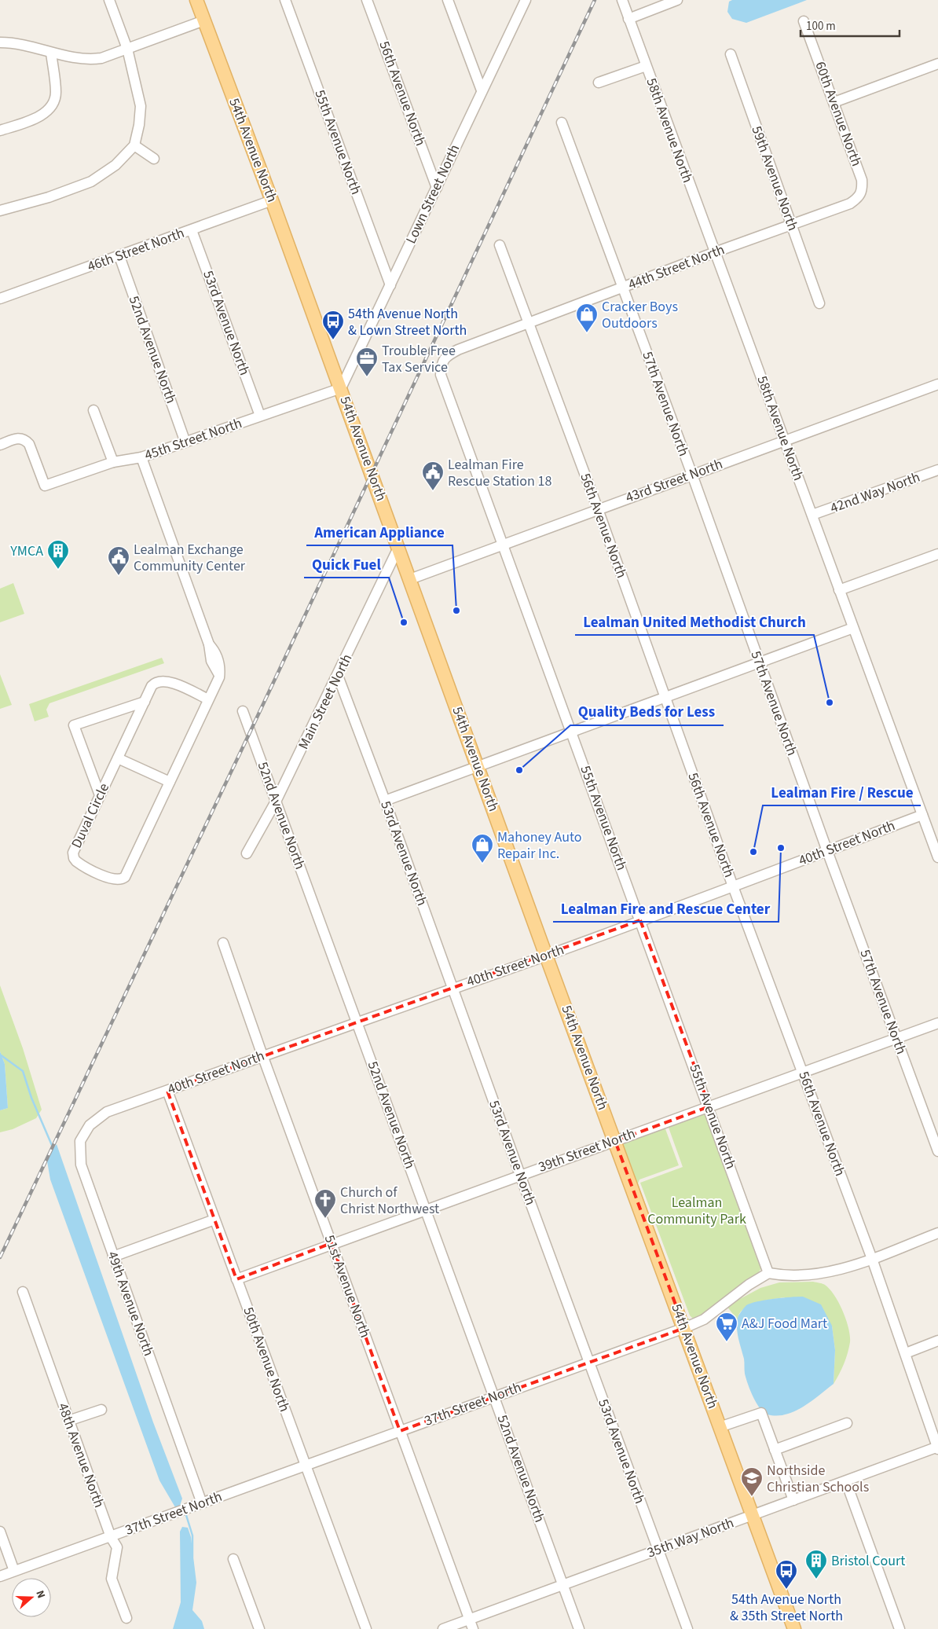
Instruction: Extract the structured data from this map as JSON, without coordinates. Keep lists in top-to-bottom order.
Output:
{
  "streets": {
    "main road": ["54th Avenue North"],
    "street": [
      "56th Avenue North",
      "60th Avenue North",
      "58th Avenue North",
      "55th Avenue North",
      "59th Avenue North",
      "Lown Street North",
      "46th Street North",
      "44th Street North",
      "53rd Avenue North",
      "52nd Avenue North",
      "57th Avenue North",
      "45th Street North",
      "43rd Street North",
      "42nd Way North",
      "Main Street North",
      "Duval Circle",
      "40th Street North",
      "39th Street North",
      "51st Avenue North",
      "49th Avenue North",
      "50th Avenue North",
      "37th Street North",
      "48th Avenue North",
      "35th Way North"
    ]
  },
  "crossings": [
    ["56th Avenue North", "Lown Street North"],
    ["56th Avenue North", "44th Street North"],
    ["56th Avenue North", "43rd Street North"],
    ["56th Avenue North", "40th Street North"],
    ["56th Avenue North", "39th Street North"],
    ["56th Avenue North", "35th Way North"],
    ["60th Avenue North", "44th Street North"],
    ["58th Avenue North", "44th Street North"],
    ["58th Avenue North", "43rd Street North"],
    ["58th Avenue North", "42nd Way North"],
    ["58th Avenue North", "40th Street North"],
    ["55th Avenue North", "Lown Street North"],
    ["55th Avenue North", "44th Street North"],
    ["55th Avenue North", "43rd Street North"],
    ["55th Avenue North", "40th Street North"],
    ["55th Avenue North", "39th Street North"],
    ["55th Avenue North", "37th Street North"],
    ["54th Avenue North", "Lown Street North"],
    ["54th Avenue North", "46th Street North"],
    ["54th Avenue North", "45th Street North"],
    ["54th Avenue North", "43rd Street North"],
    ["54th Avenue North", "Main Street North"],
    ["54th Avenue North", "40th Street North"],
    ["54th Avenue North", "39th Street North"],
    ["54th Avenue North", "37th Street North"],
    ["54th Avenue North", "35th Way North"],
    ["59th Avenue North", "44th Street North"],
    ["Lown Street North", "45th Street North"],
    ["46th Street North", "53rd Avenue North"],
    ["46th Street North", "52nd Avenue North"],
    ["44th Street North", "57th Avenue North"],
    ["53rd Avenue North", "45th Street North"],
    ["53rd Avenue North", "Main Street North"],
    ["53rd Avenue North", "40th Street North"],
    ["53rd Avenue North", "39th Street North"],
    ["53rd Avenue North", "37th Street North"],
    ["53rd Avenue North", "35th Way North"],
    ["52nd Avenue North", "45th Street North"],
    ["52nd Avenue North", "Main Street North"],
    ["52nd Avenue North", "40th Street North"],
    ["52nd Avenue North", "39th Street North"],
    ["52nd Avenue North", "37th Street North"],
    ["52nd Avenue North", "35th Way North"],
    ["57th Avenue North", "43rd Street North"],
    ["57th Avenue North", "40th Street North"],
    ["57th Avenue North", "39th Street North"],
    ["45th Street North", "Duval Circle"],
    ["40th Street North", "51st Avenue North"],
    ["40th Street North", "49th Avenue North"],
    ["40th Street North", "50th Avenue North"],
    ["39th Street North", "51st Avenue North"],
    ["39th Street North", "50th Avenue North"],
    ["51st Avenue North", "37th Street North"],
    ["51st Avenue North", "35th Way North"],
    ["49th Avenue North", "37th Street North"],
    ["50th Avenue North", "37th Street North"],
    ["37th Street North", "48th Avenue North"]
  ],
  "parks": ["Lealman Community Park"],
  "places": {
    "shop": ["Cracker Boys Outdoors", "Mahoney Auto Repair Inc."],
    "bus stop": ["54th Avenue North & Lown Street North", "54th Avenue North & 35th Street North"],
    "office": ["Trouble Free Tax Service"],
    "public building": ["Lealman Fire Rescue Station 18", "Lealman Exchange Community Center"],
    "building": ["YMCA", "Bristol Court"],
    "other": [
      "American Appliance",
      "Quick Fuel",
      "Lealman United Methodist Church",
      "Quality Beds for Less",
      "Lealman Fire and Rescue Center",
      "Lealman Fire / Rescue"
    ],
    "church": ["Church of Christ Northwest"],
    "supermarket": ["A&J Food Mart"],
    "school or university": ["Northside Christian Schools"]
  },
  "scale_bar": "100 m",
  "north": "right"
}
